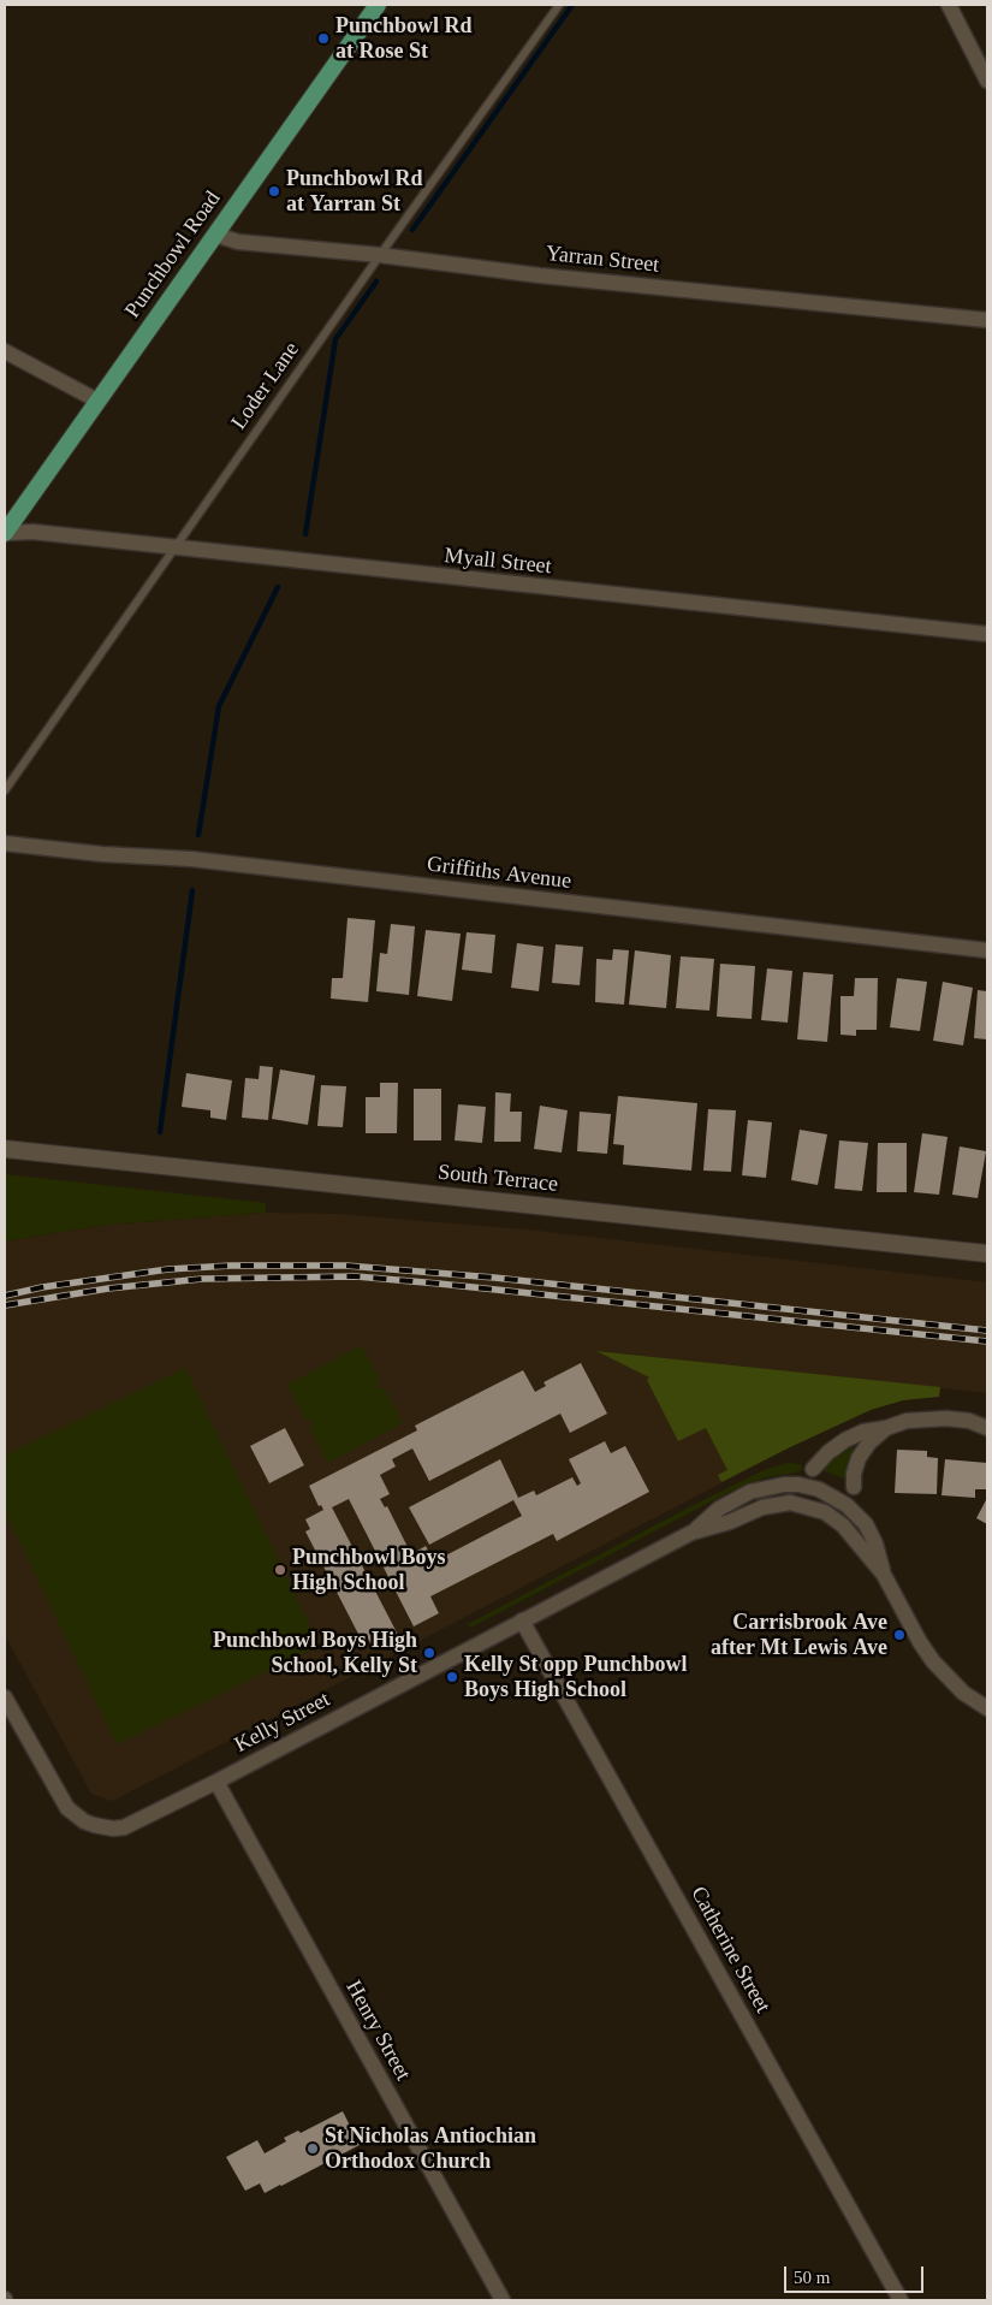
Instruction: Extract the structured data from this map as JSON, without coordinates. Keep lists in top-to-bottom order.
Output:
{
  "streets": {
    "main road": ["Punchbowl Road"],
    "street": [
      "Yarran Street",
      "Myall Street",
      "Griffiths Avenue",
      "South Terrace",
      "Kelly Street",
      "Catherine Street",
      "Henry Street"
    ],
    "lane": ["Loder Lane"]
  },
  "crossings": [
    ["Punchbowl Road", "Yarran Street"],
    ["Punchbowl Road", "Myall Street"],
    ["Yarran Street", "Loder Lane"],
    ["Loder Lane", "Myall Street"],
    ["Kelly Street", "Catherine Street"],
    ["Kelly Street", "Henry Street"]
  ],
  "places": [
    "Punchbowl Rd at Rose St",
    "Punchbowl Rd at Yarran St",
    "Punchbowl Boys High School",
    "Carrisbrook Ave after Mt Lewis Ave",
    "Punchbowl Boys High School, Kelly St",
    "Kelly St opp Punchbowl Boys High School",
    "St Nicholas Antiochian Orthodox Church"
  ],
  "scale_bar": "50 m"
}
